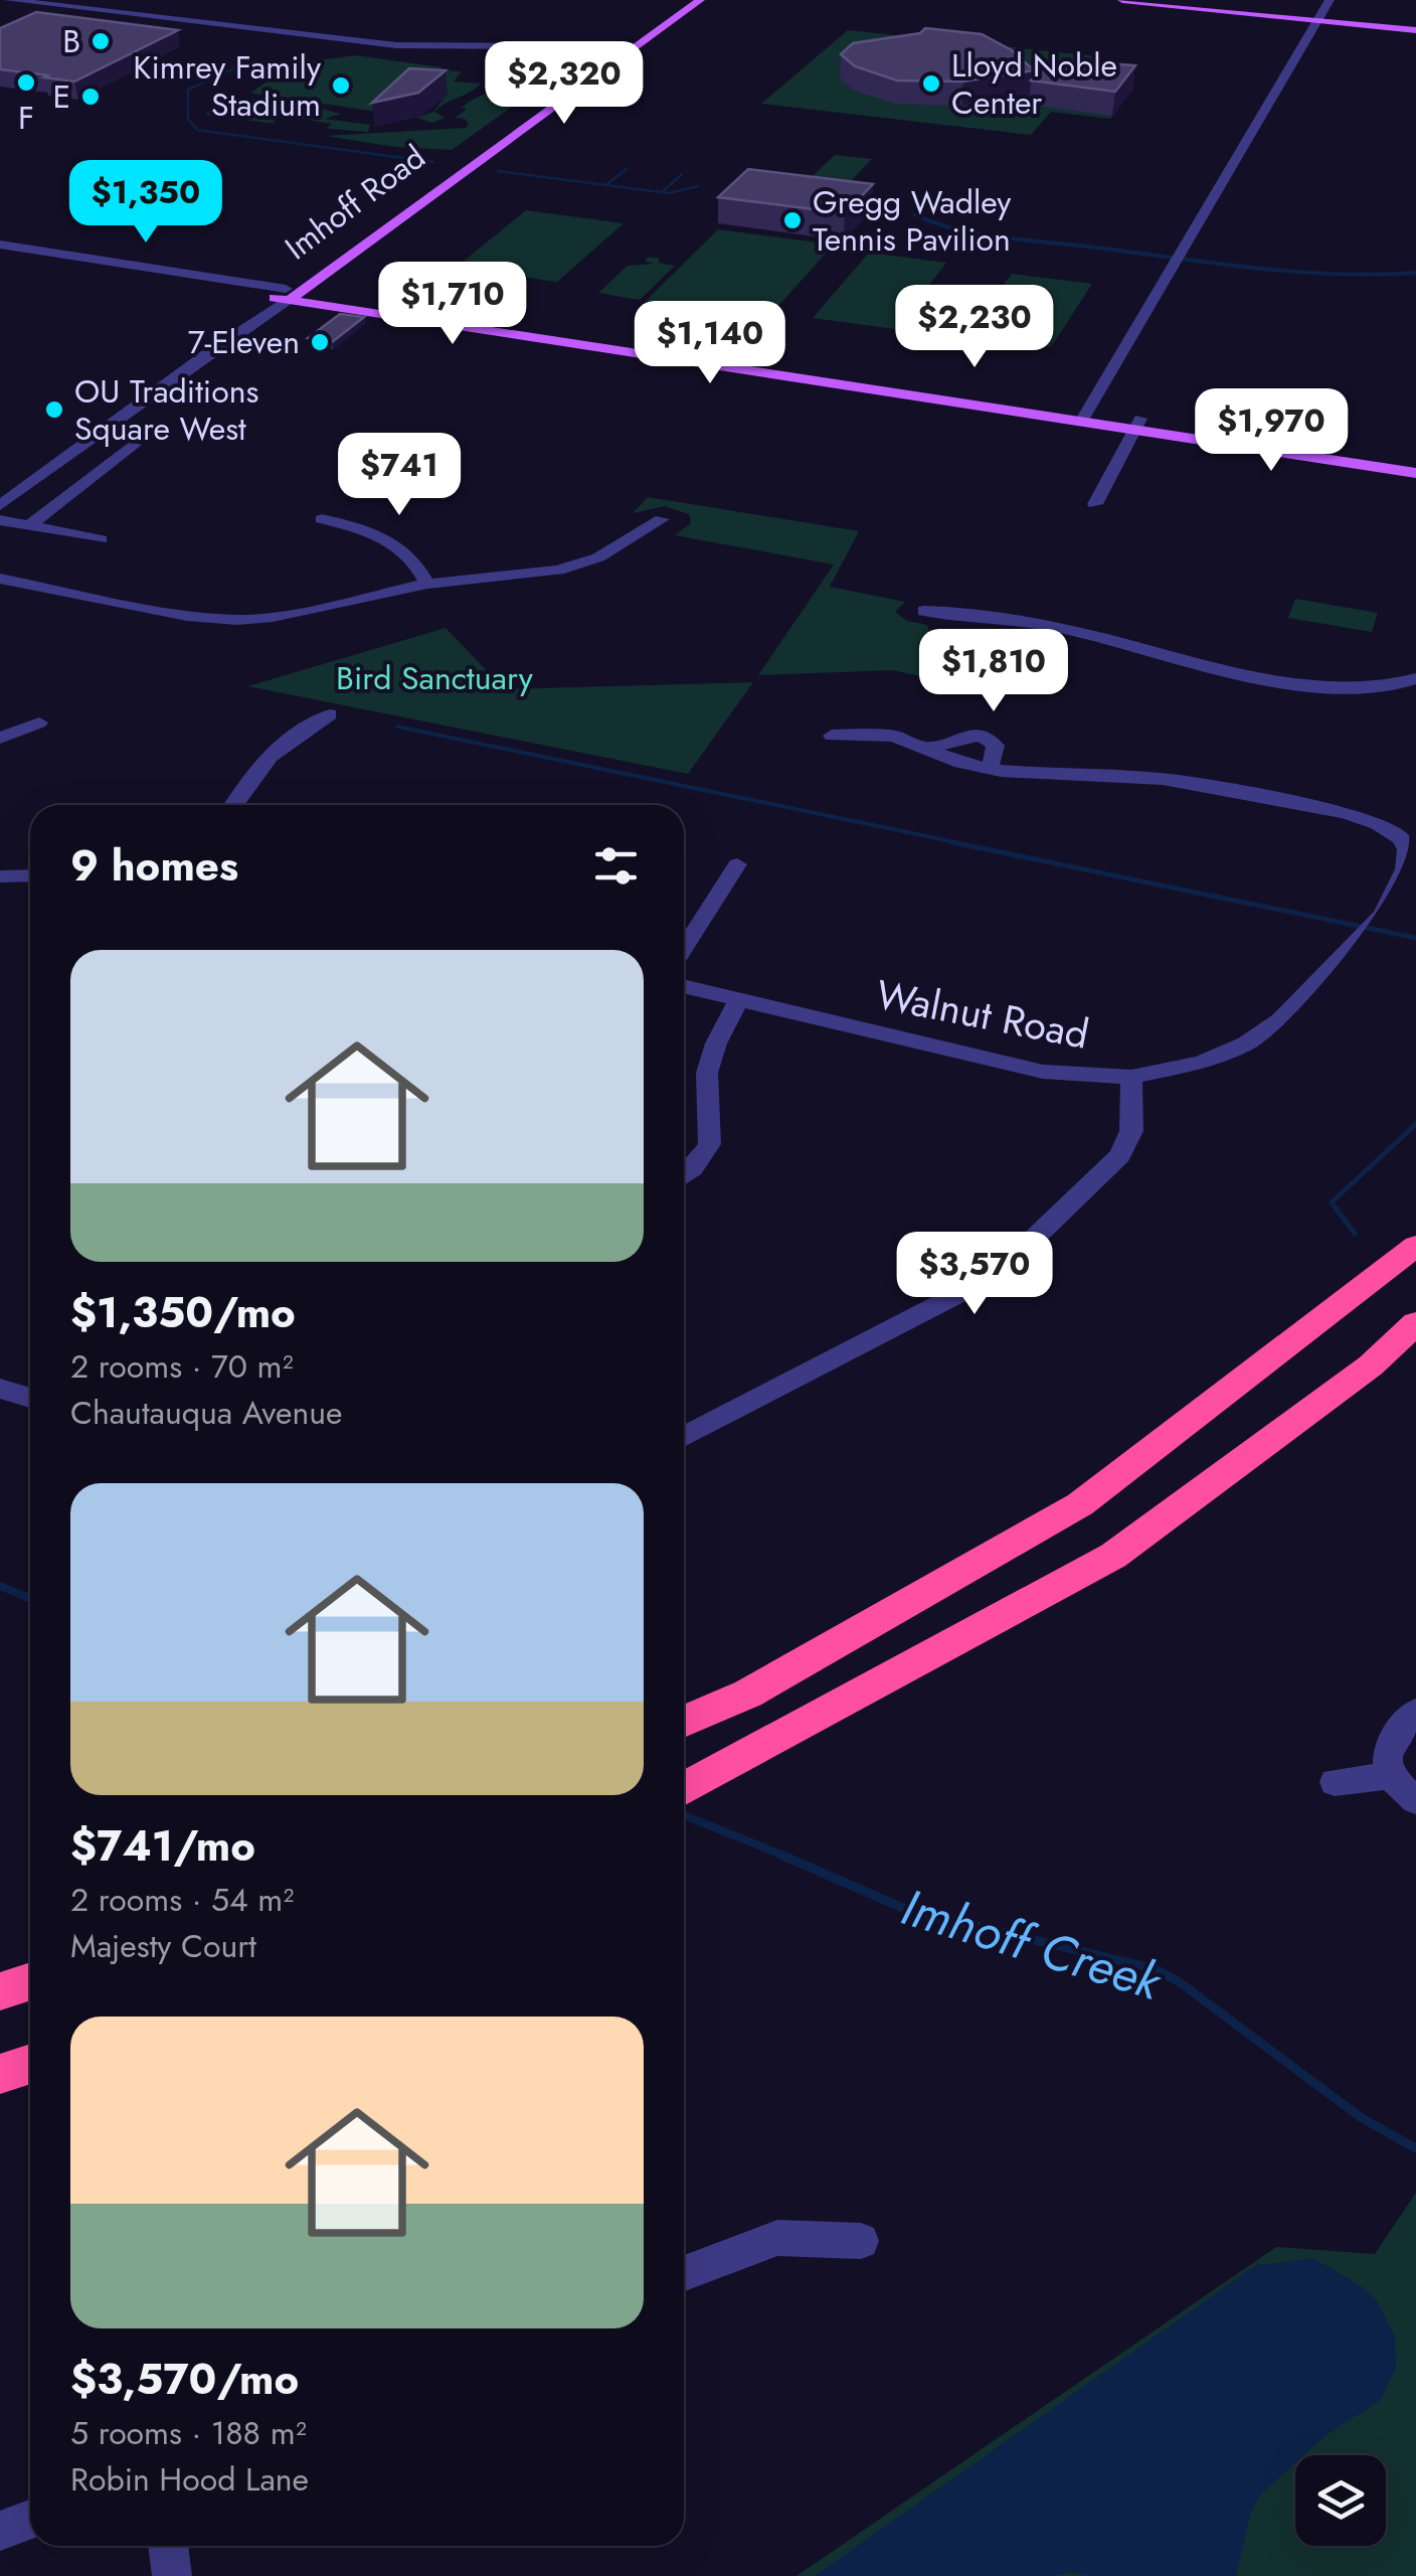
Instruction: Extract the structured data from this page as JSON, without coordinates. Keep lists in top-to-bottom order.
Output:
{
  "streets": {
    "main road": ["Imhoff Road"],
    "street": ["Walnut Road"]
  },
  "water": ["Imhoff Creek"],
  "parks": ["Bird Sanctuary"],
  "places": [
    "B",
    "F",
    "Lloyd Noble Center",
    "Kimrey Family Stadium",
    "E",
    "Gregg Wadley Tennis Pavilion",
    "7-Eleven",
    "OU Traditions Square West"
  ],
  "page": {
    "price": [
      "$2,320",
      "$1,350",
      "$1,710",
      "$2,230",
      "$1,140",
      "$1,970",
      "$741",
      "$1,810",
      "$3,570"
    ],
    "heading": "9 homes",
    "list": [
      {
        "name": "$1,350/mo",
        "note": "2 rooms · 70 m² · Chautauqua Avenue"
      },
      {
        "name": "$741/mo",
        "note": "2 rooms · 54 m² · Majesty Court"
      },
      {
        "name": "$3,570/mo",
        "note": "5 rooms · 188 m² · Robin Hood Lane"
      }
    ]
  }
}
